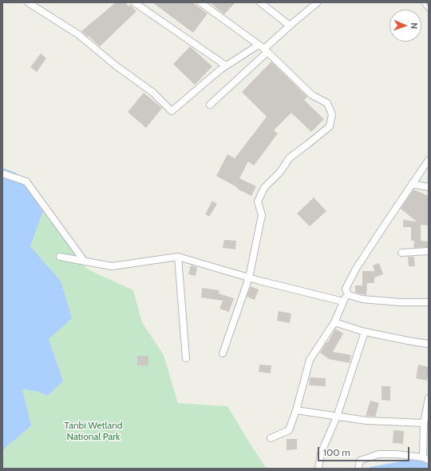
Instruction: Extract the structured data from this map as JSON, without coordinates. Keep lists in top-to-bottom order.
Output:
{
  "parks": ["Tanbi Wetland National Park"],
  "scale_bar": "100 m",
  "north": "right"
}
